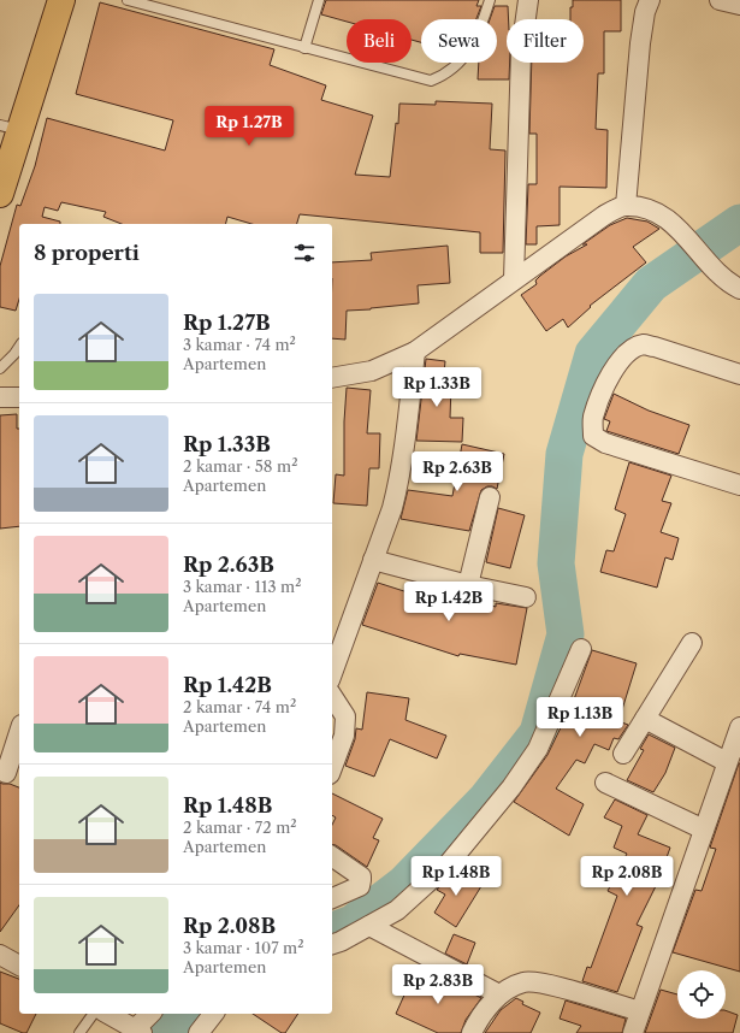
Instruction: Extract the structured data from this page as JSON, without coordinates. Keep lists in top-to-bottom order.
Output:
{
  "page": {
    "chip": ["Beli", "Sewa", "Filter"],
    "price": [
      "Rp 1.27B",
      "Rp 1.33B",
      "Rp 2.63B",
      "Rp 1.42B",
      "Rp 1.13B",
      "Rp 1.48B",
      "Rp 2.08B",
      "Rp 2.83B"
    ],
    "heading": "8 properti",
    "list": [
      {
        "name": "Rp 1.27B",
        "note": "3 kamar · 74 m² · Apartemen"
      },
      {
        "name": "Rp 1.33B",
        "note": "2 kamar · 58 m² · Apartemen"
      },
      {
        "name": "Rp 2.63B",
        "note": "3 kamar · 113 m² · Apartemen"
      },
      {
        "name": "Rp 1.42B",
        "note": "2 kamar · 74 m² · Apartemen"
      },
      {
        "name": "Rp 1.48B",
        "note": "2 kamar · 72 m² · Apartemen"
      },
      {
        "name": "Rp 2.08B",
        "note": "3 kamar · 107 m² · Apartemen"
      }
    ]
  }
}
